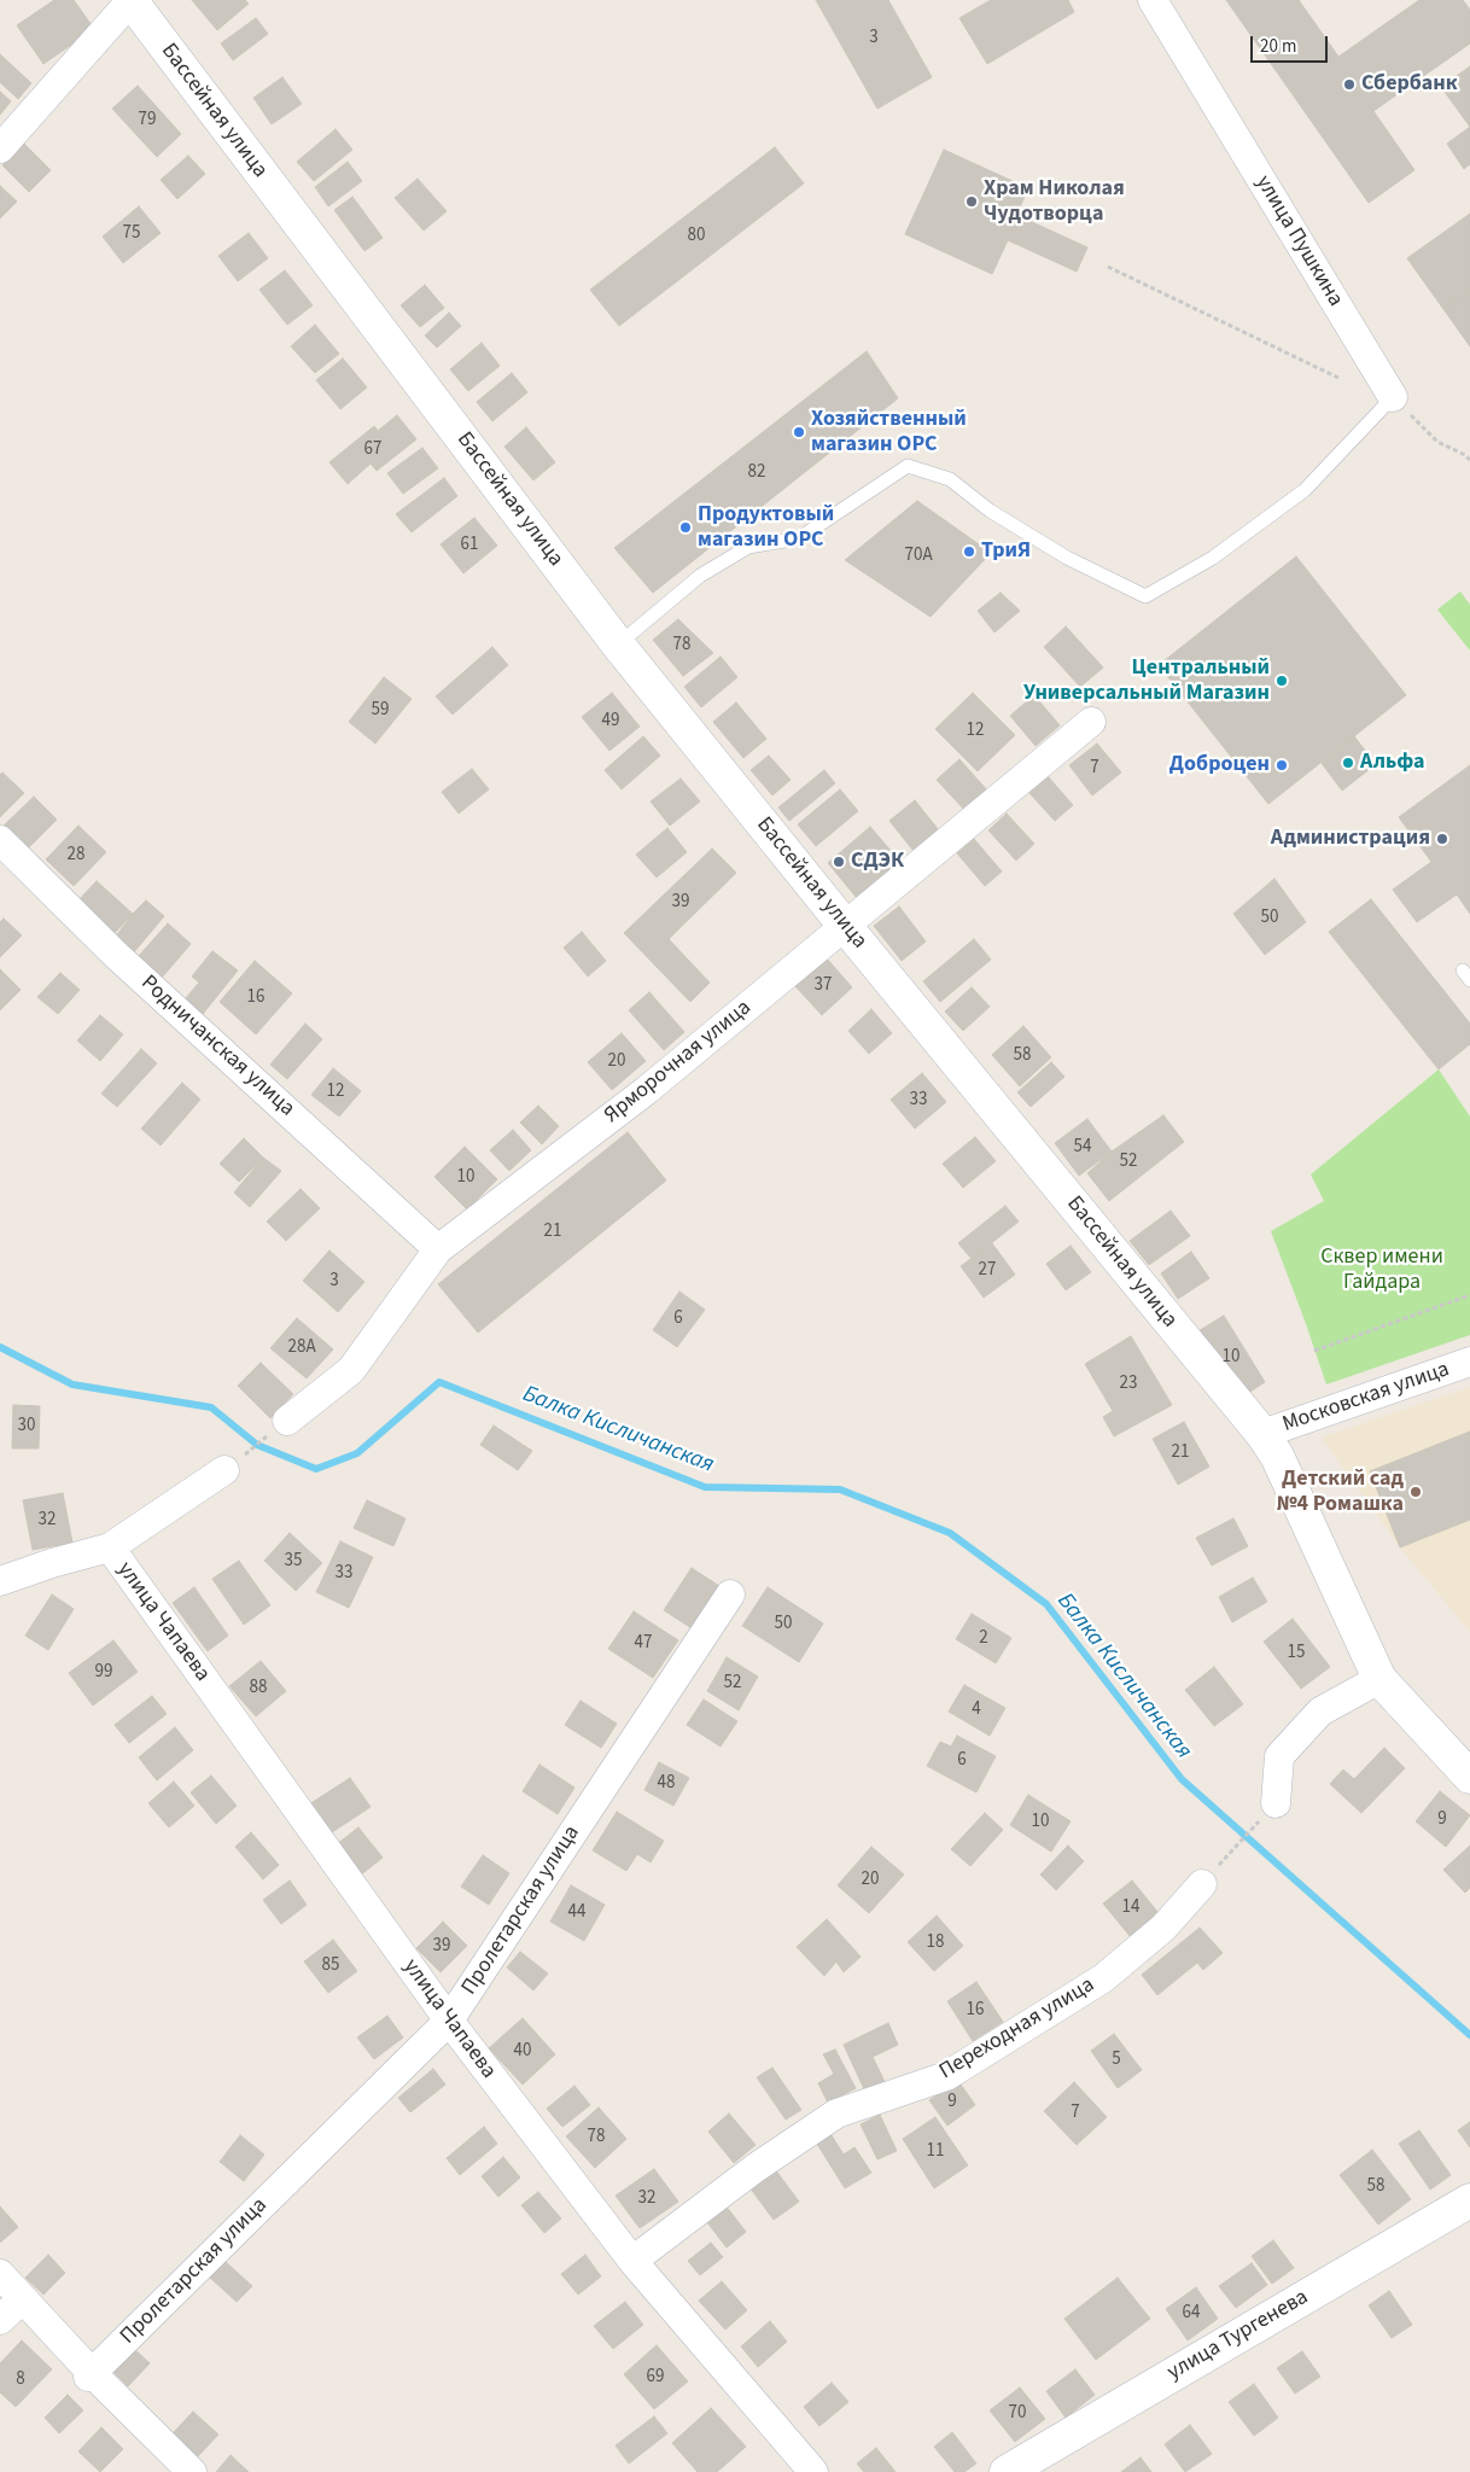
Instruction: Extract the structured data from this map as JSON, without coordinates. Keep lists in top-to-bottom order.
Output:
{
  "streets": {
    "street": [
      "Бассейная улица",
      "улица Пушкина",
      "Родничанская улица",
      "Ярморочная улица",
      "Московская улица",
      "улица Чапаева",
      "Пролетарская улица",
      "Переходная улица",
      "улица Тургенева"
    ]
  },
  "crossings": [
    ["Бассейная улица", "Ярморочная улица"],
    ["Бассейная улица", "Московская улица"],
    ["Родничанская улица", "Ярморочная улица"],
    ["улица Чапаева", "Пролетарская улица"],
    ["улица Чапаева", "Переходная улица"]
  ],
  "water": ["Балка Кисличанская"],
  "parks": ["Сквер имени Гайдара"],
  "places": [
    "Сбербанк",
    "Храм Николая Чудотворца",
    "Хозяйственный магазин ОРС",
    "Продуктовый магазин ОРС",
    "ТриЯ",
    "Центральный Универсальный Магазин",
    "Альфа",
    "Доброцен",
    "Администрация",
    "СДЭК",
    "Детский сад №4 Ромашка"
  ],
  "house_numbers": [
    "3",
    "79",
    "75",
    "80",
    "67",
    "82",
    "61",
    "70А",
    "78",
    "59",
    "49",
    "12",
    "7",
    "28",
    "39",
    "50",
    "37",
    "16",
    "58",
    "20",
    "12",
    "33",
    "54",
    "52",
    "10",
    "21",
    "27",
    "3",
    "6",
    "28А",
    "10",
    "23",
    "30",
    "21",
    "32",
    "35",
    "33",
    "50",
    "2",
    "47",
    "15",
    "99",
    "52",
    "88",
    "4",
    "6",
    "48",
    "9",
    "10",
    "20",
    "14",
    "44",
    "18",
    "39",
    "85",
    "16",
    "40",
    "5",
    "9",
    "7",
    "78",
    "11",
    "58",
    "32",
    "64",
    "69",
    "8",
    "70"
  ],
  "scale_bar": "20 m"
}
